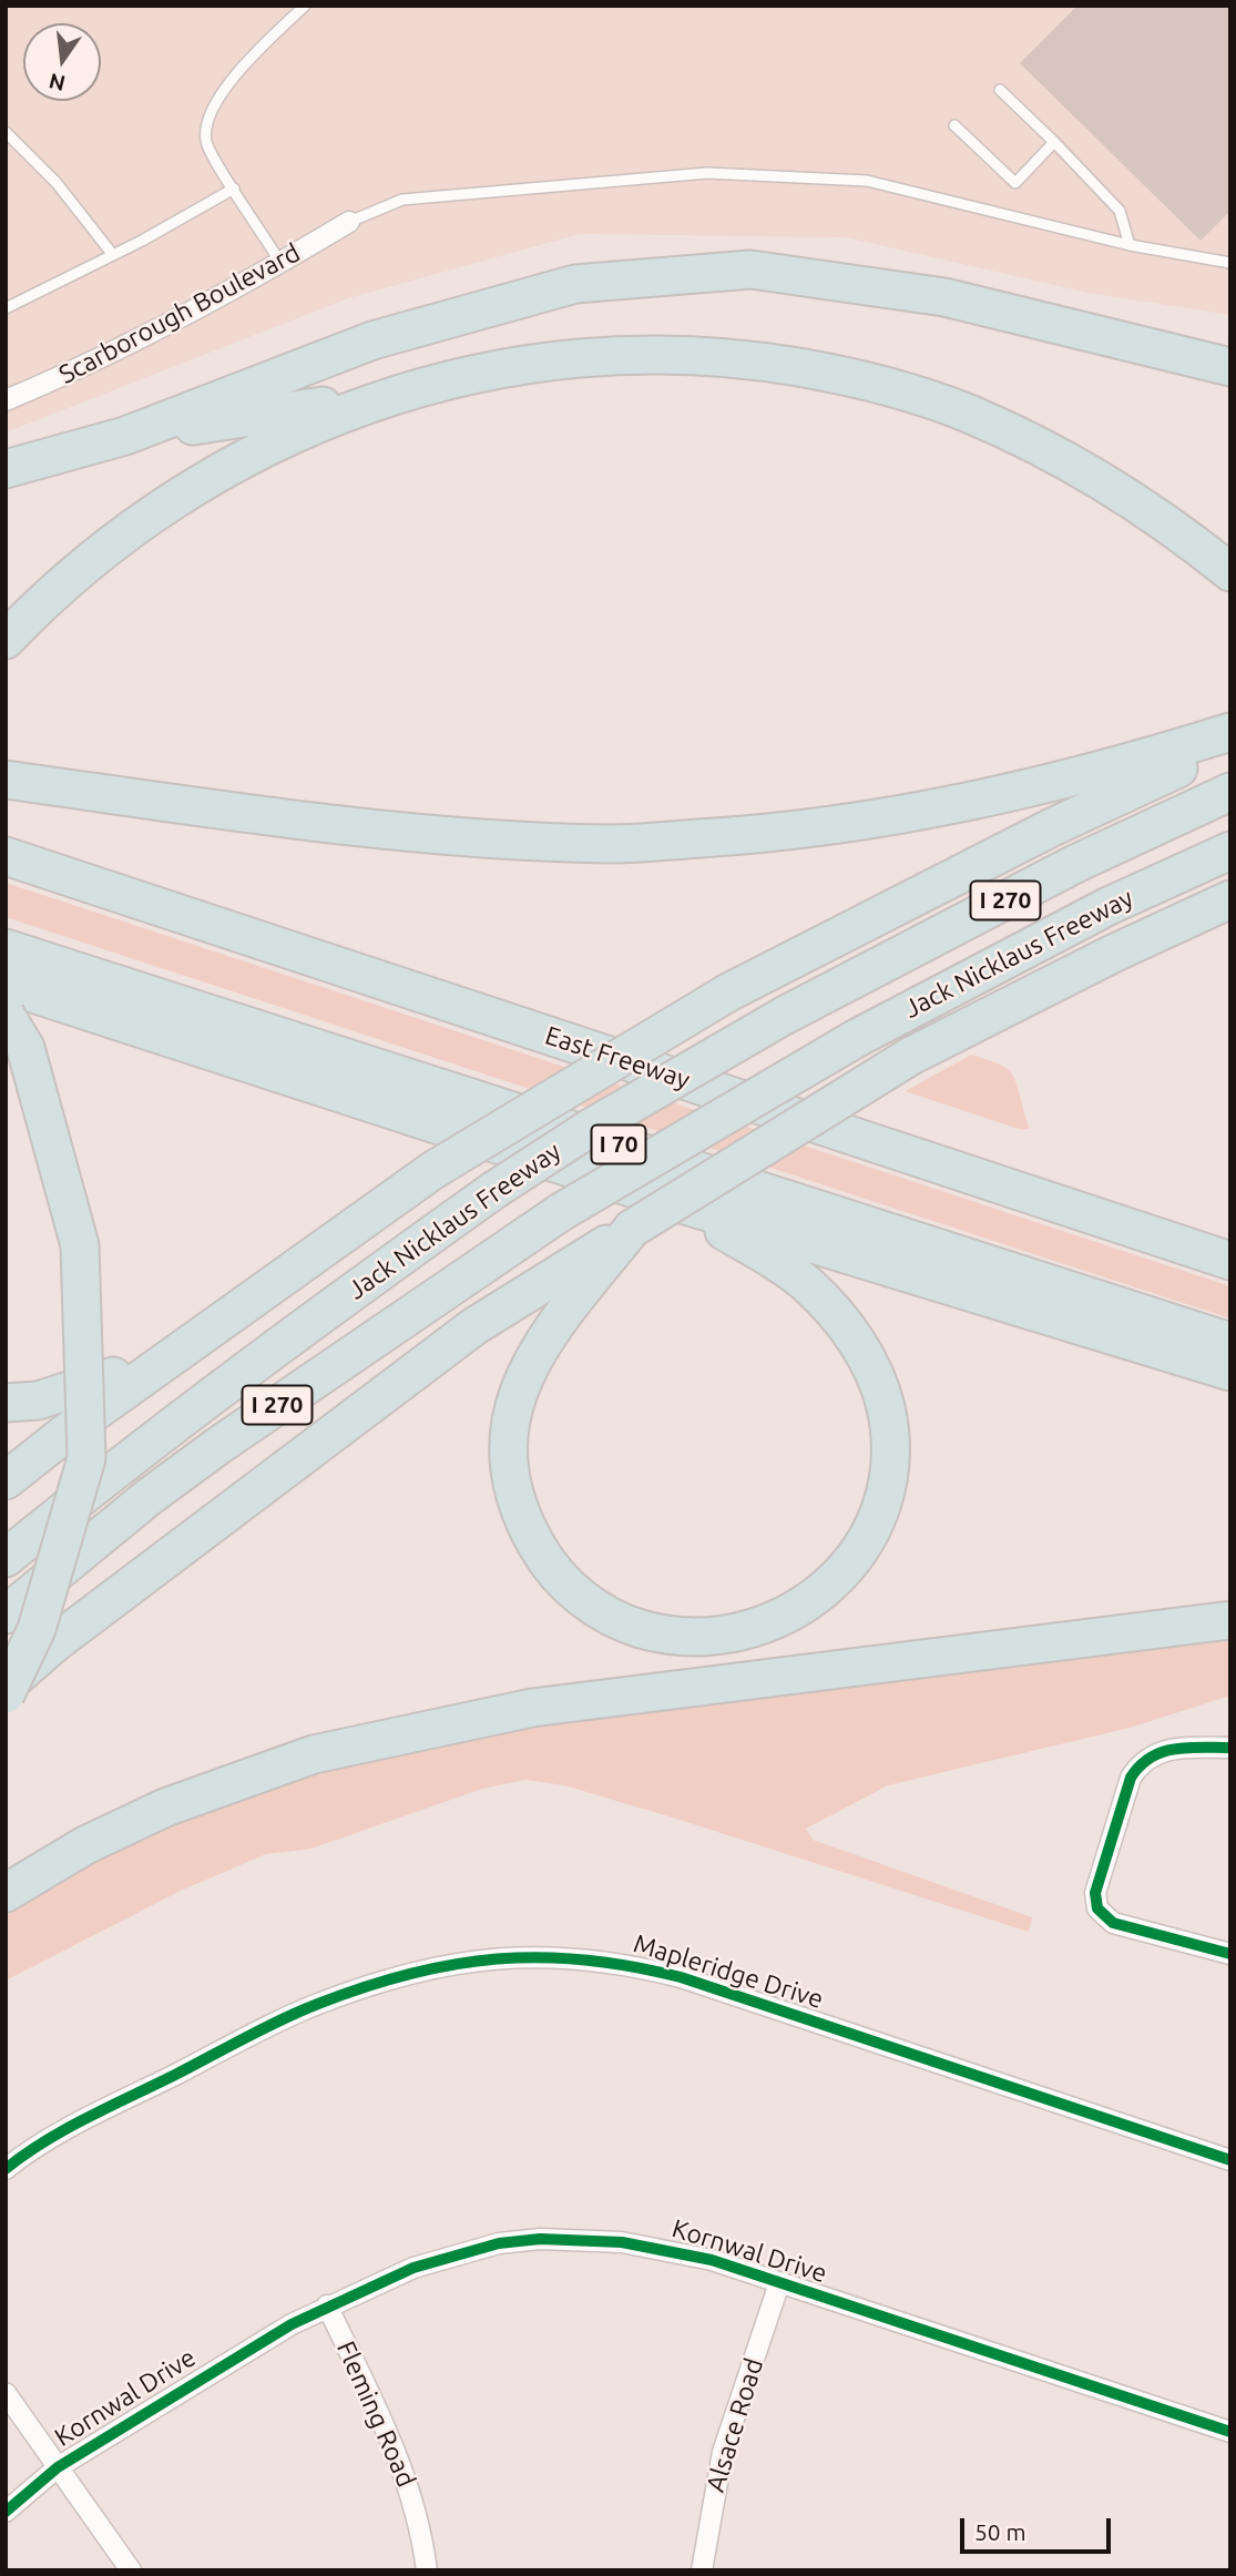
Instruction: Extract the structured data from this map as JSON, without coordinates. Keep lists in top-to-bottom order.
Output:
{
  "streets": {
    "highway": [
      "I 270",
      "Jack Nicklaus Freeway",
      "East Freeway",
      "I 70"
    ],
    "street": [
      "Scarborough Boulevard",
      "Mapleridge Drive",
      "Kornwal Drive",
      "Fleming Road",
      "Alsace Road"
    ]
  },
  "crossings": [
    ["Kornwal Drive", "Fleming Road"],
    ["Kornwal Drive", "Alsace Road"]
  ],
  "scale_bar": "50 m",
  "north": "bottom"
}
